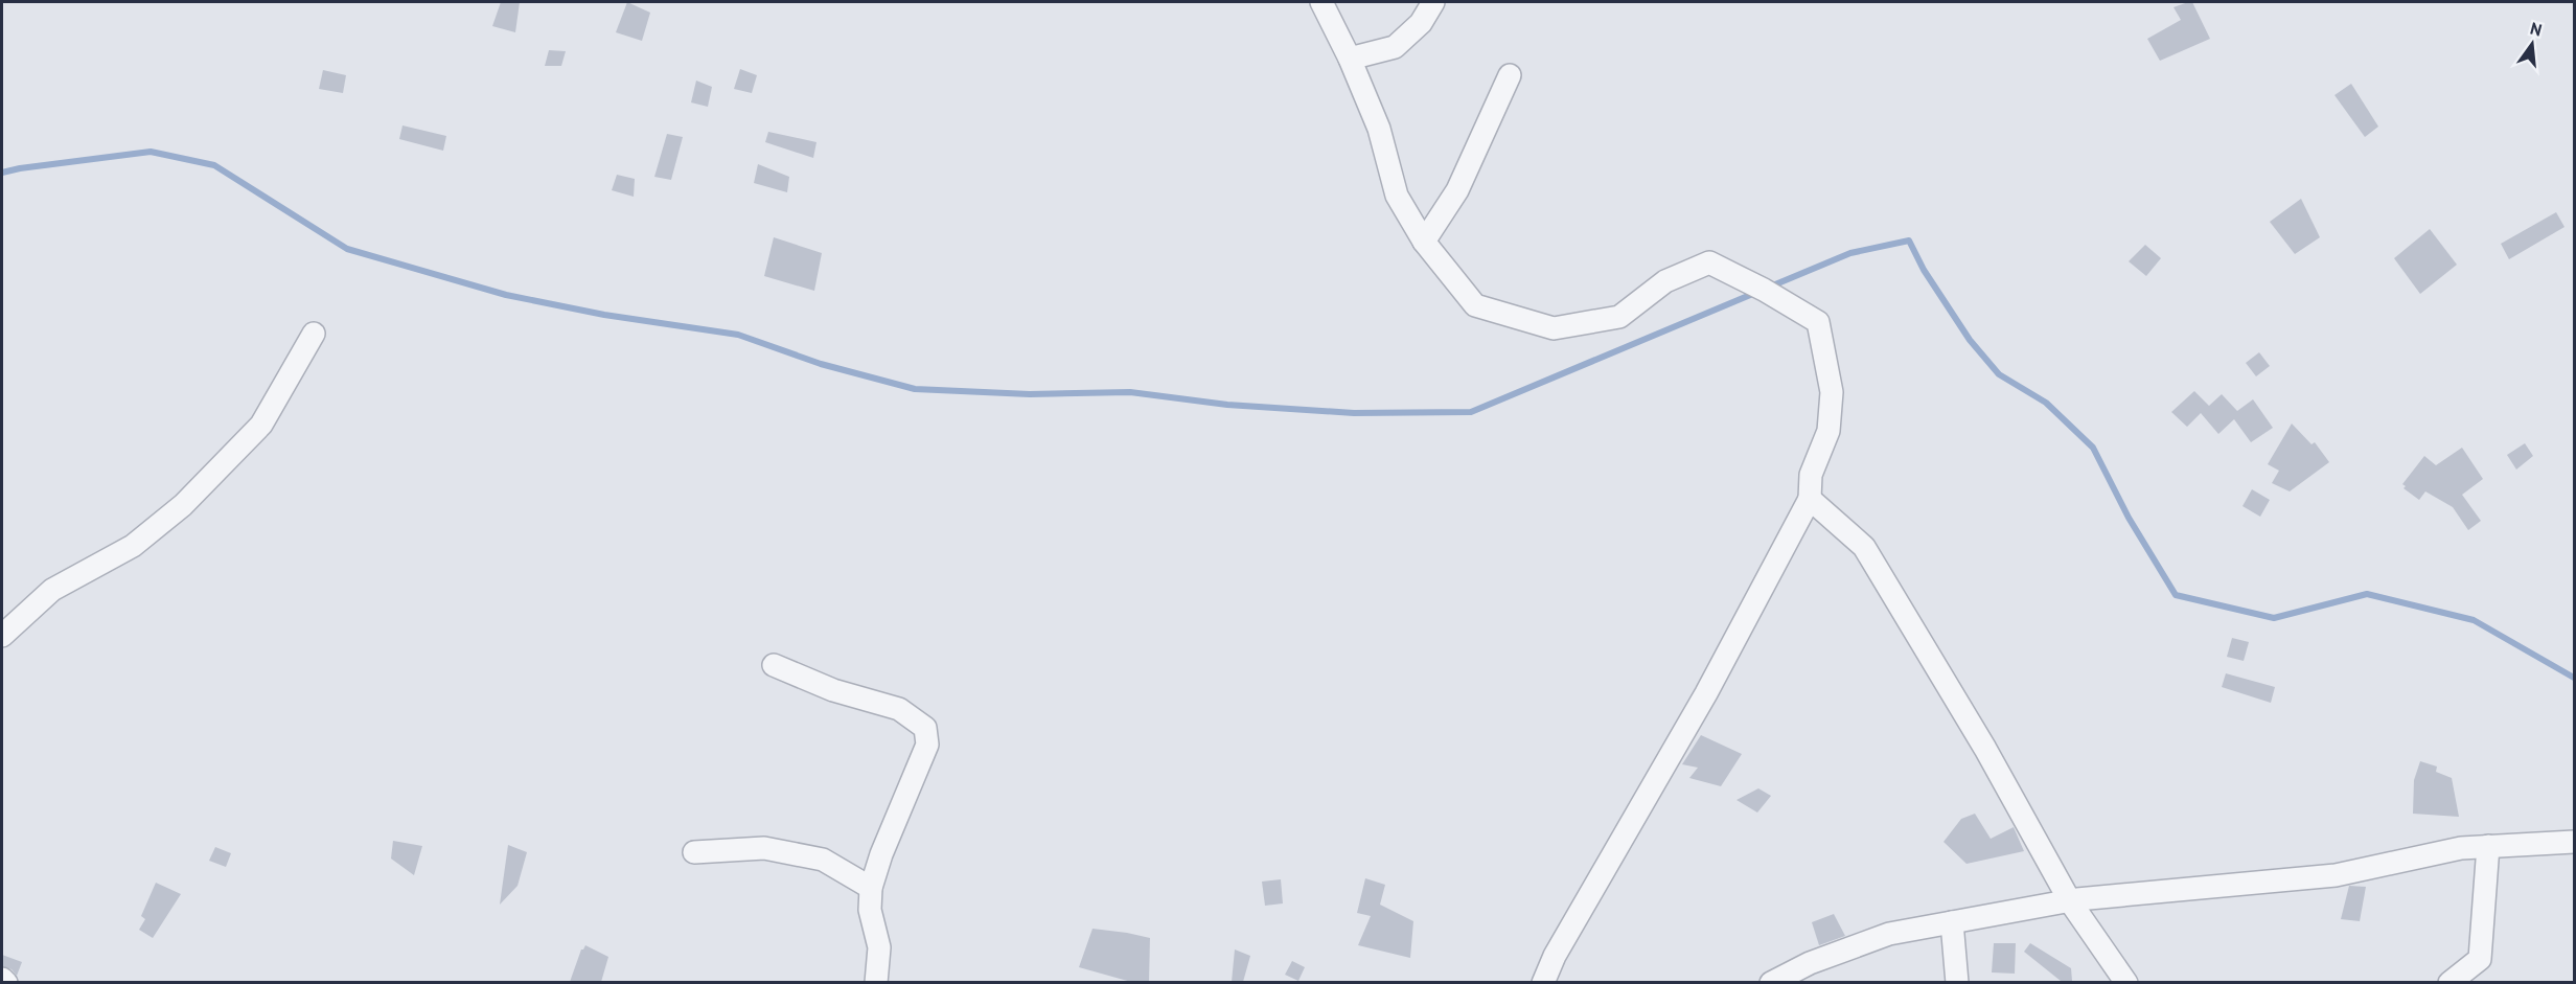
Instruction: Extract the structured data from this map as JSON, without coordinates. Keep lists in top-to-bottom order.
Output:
{
  "north": "top"
}
